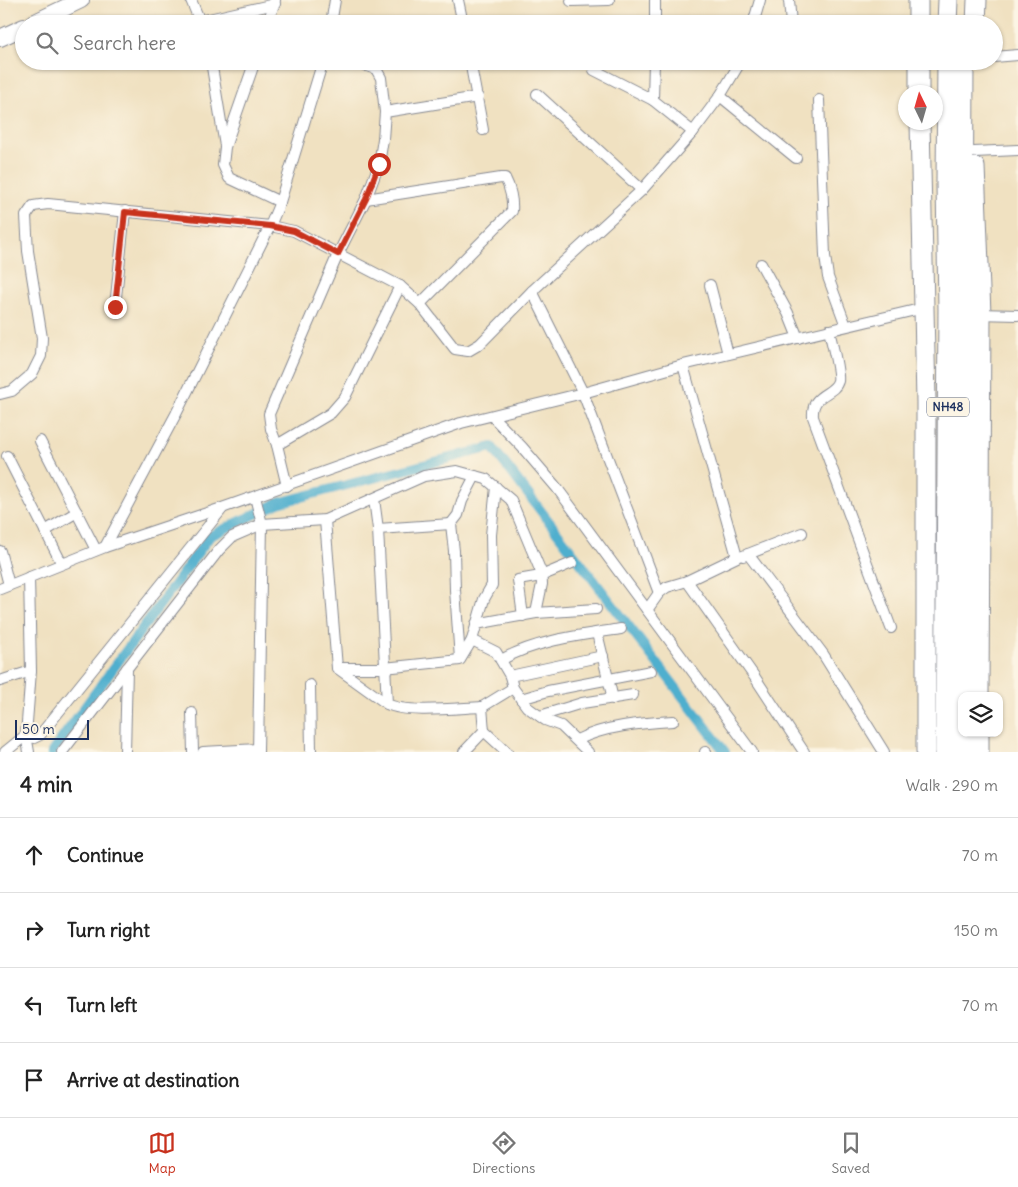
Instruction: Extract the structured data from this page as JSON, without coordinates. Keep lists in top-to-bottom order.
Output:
{
  "streets": {
    "highway": ["NH48"]
  },
  "scale_bar": "50 m",
  "north": "top",
  "page": {
    "search": "Search here",
    "scale": "50 m",
    "heading": ["4 min", "Walk · 290 m"],
    "list": [
      ["Continue", "70 m"],
      ["Turn right", "150 m"],
      ["Turn left", "70 m"],
      "Arrive at destination"
    ],
    "nav": ["Map", "Directions", "Saved"]
  }
}
